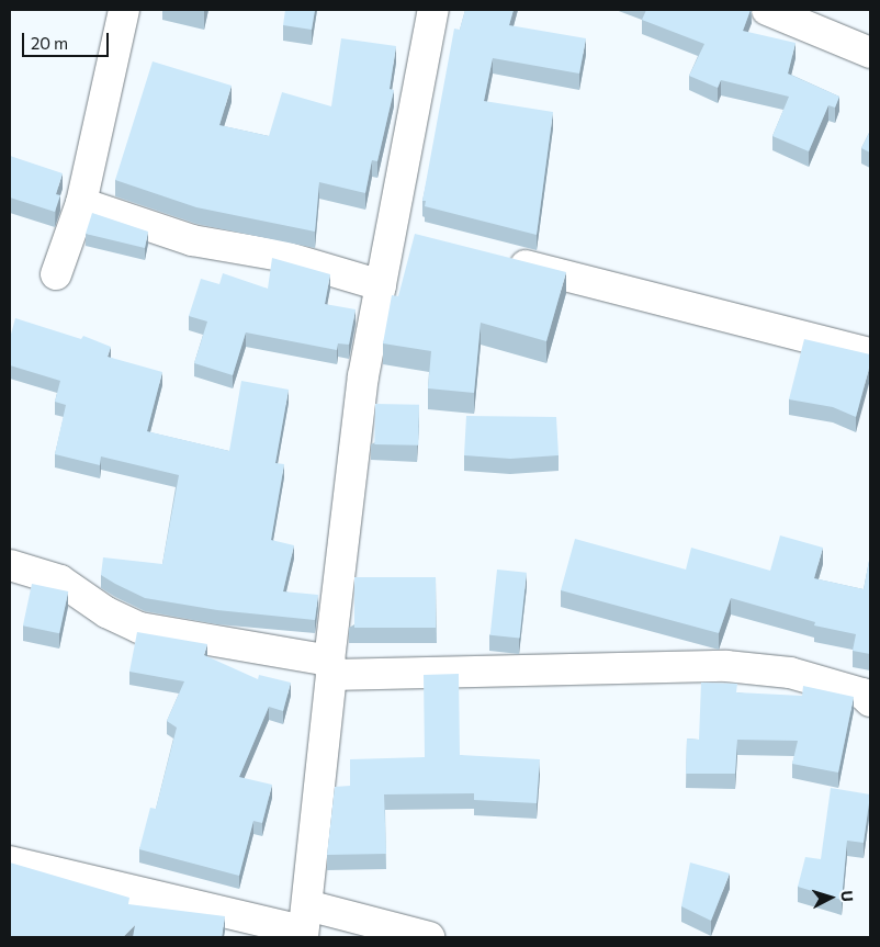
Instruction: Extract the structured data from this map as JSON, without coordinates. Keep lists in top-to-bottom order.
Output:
{
  "scale_bar": "20 m",
  "north": "right"
}
